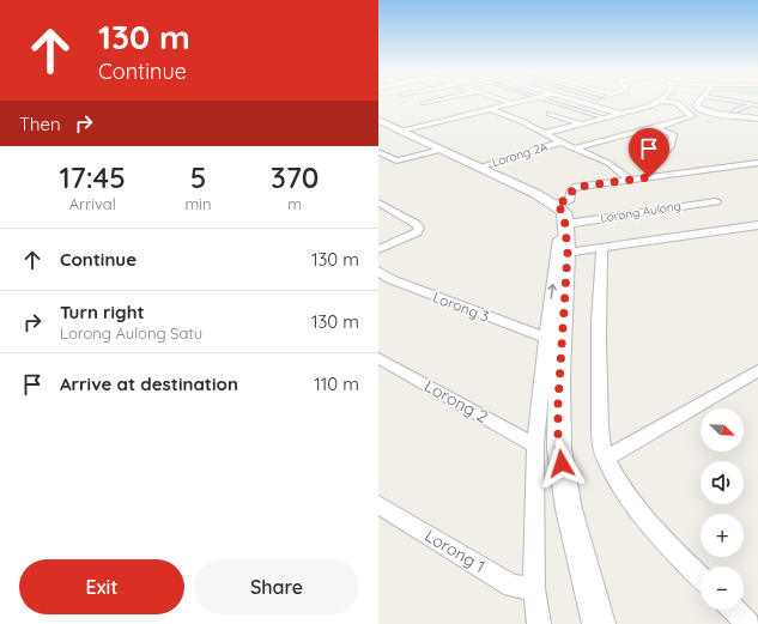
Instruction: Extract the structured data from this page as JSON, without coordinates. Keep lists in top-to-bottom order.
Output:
{
  "streets": {
    "street": [
      "Lorong 2A",
      "Lorong Aulong",
      "Lorong 3",
      "Lorong 2",
      "Lorong 1"
    ]
  },
  "north": "bottom right",
  "page": {
    "turn": ["130 m", "Continue"],
    "then": "Then",
    "eta": [
      "17:45",
      "Arrival",
      "5",
      "min",
      "370",
      "m"
    ],
    "list": [
      {
        "name": "Continue",
        "value": "130 m"
      },
      {
        "name": "Turn right",
        "note": "Lorong Aulong Satu",
        "value": "130 m"
      },
      {
        "name": "Arrive at destination",
        "value": "110 m"
      }
    ],
    "map_buttons": ["+", "−"],
    "buttons": ["Exit", "Share"]
  }
}
